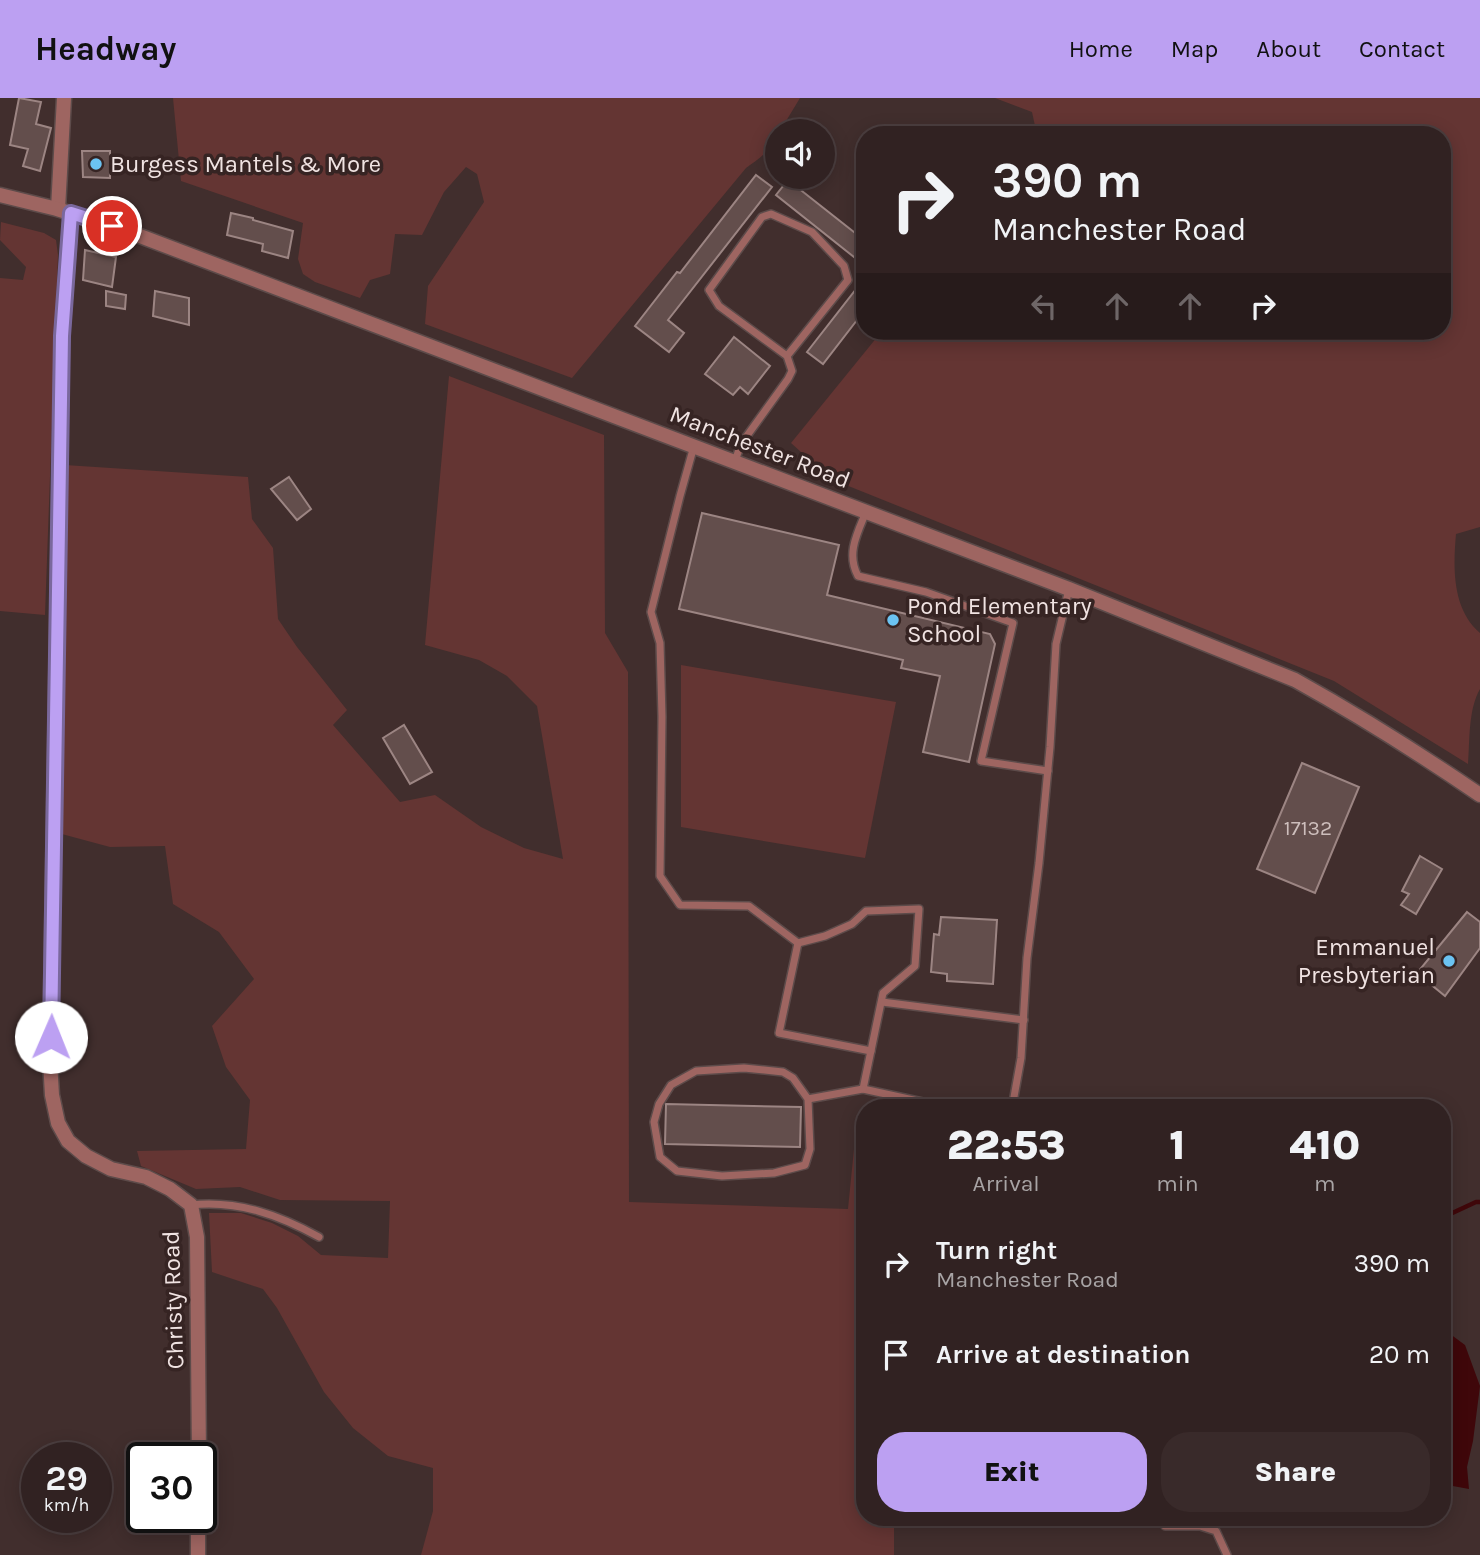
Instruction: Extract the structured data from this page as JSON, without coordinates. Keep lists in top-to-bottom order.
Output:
{
  "streets": {
    "street": ["Manchester Road", "Christy Road"]
  },
  "crossings": [
    ["Manchester Road", "Christy Road"]
  ],
  "places": ["Burgess Mantels & More", "Pond Elementary School", "Emmanuel Presbyterian"],
  "house_numbers": ["17132"],
  "page": {
    "header": "Headway",
    "nav": [
      "Home",
      "Map",
      "About",
      "Contact"
    ],
    "turn": ["390 m", "Manchester Road"],
    "eta": [
      "22:53",
      "Arrival",
      "1",
      "min",
      "410",
      "m"
    ],
    "list": [
      {
        "name": "Turn right",
        "note": "Manchester Road",
        "value": "390 m"
      },
      {
        "name": "Arrive at destination",
        "value": "20 m"
      }
    ],
    "buttons": ["Exit", "Share"],
    "speed": "29 km/h",
    "limit": "30"
  }
}
